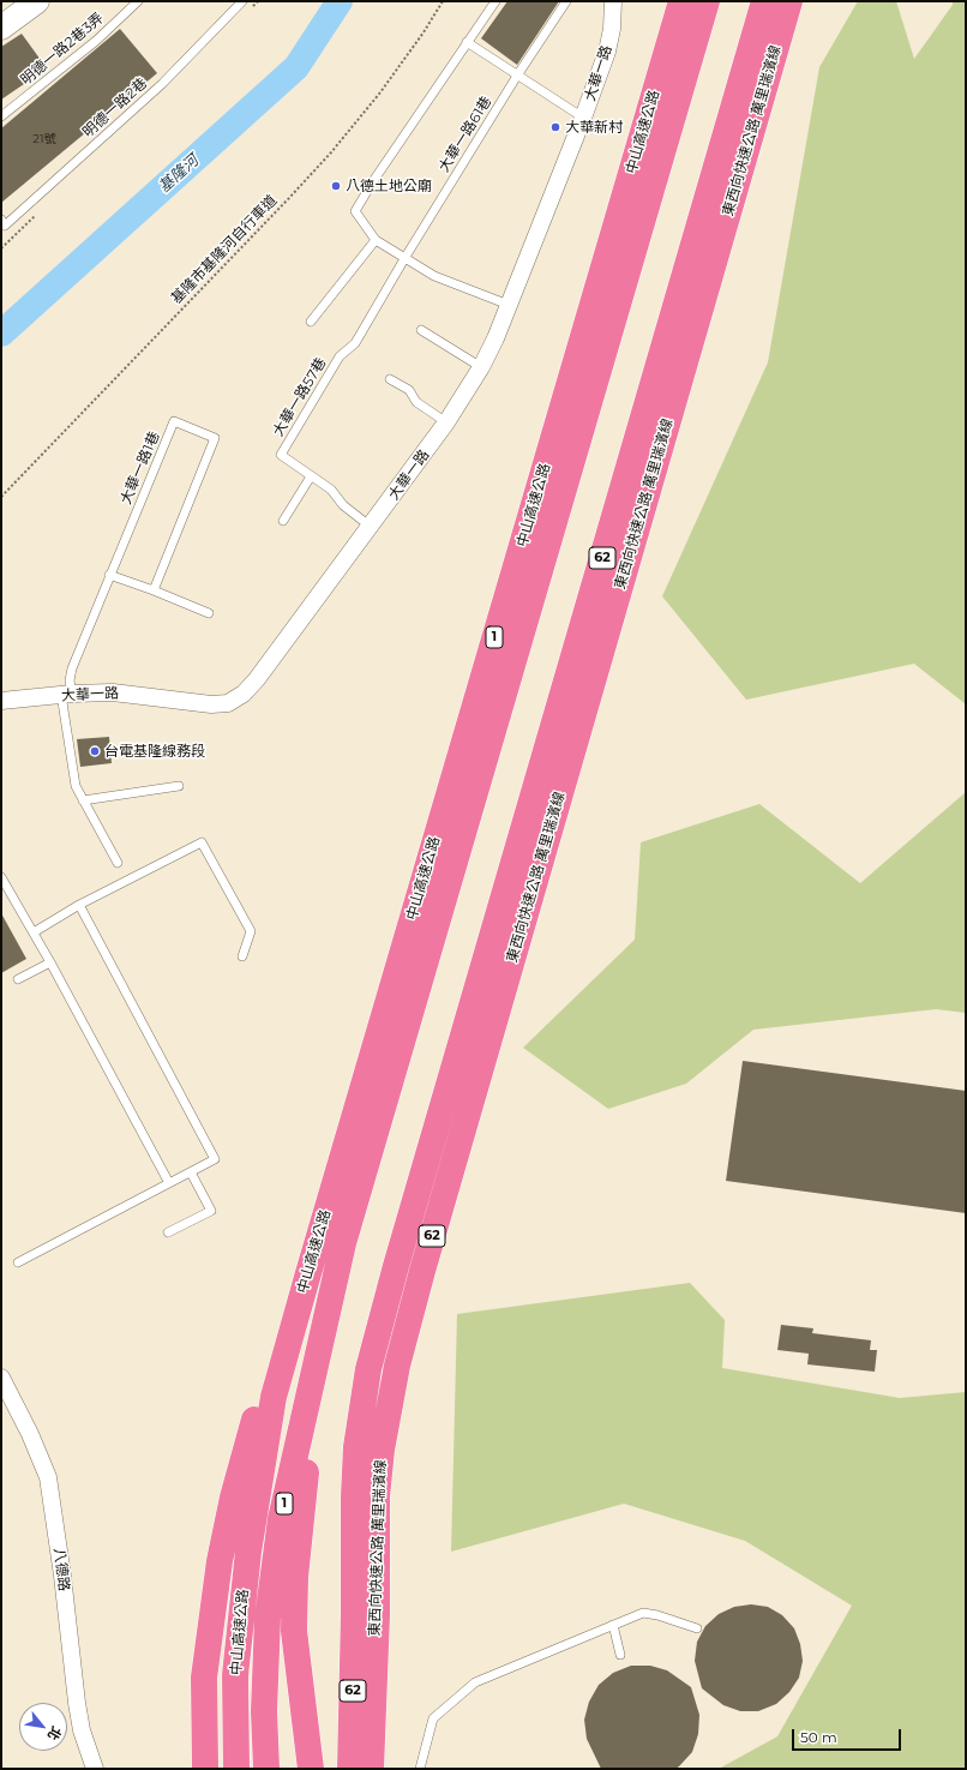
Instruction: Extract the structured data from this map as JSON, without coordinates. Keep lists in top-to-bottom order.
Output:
{
  "streets": {
    "highway": [
      "東西向快速公路 萬里瑞濱線",
      "中山高速公路",
      "62",
      "1"
    ],
    "street": ["大華一路", "八德路"],
    "lane": [
      "明德一路2巷3弄",
      "明德一路2巷",
      "大華一路61巷",
      "大華一路57巷",
      "大華一路1巷"
    ],
    "path": ["基隆市基隆河自行車道"]
  },
  "crossings": [
    ["大華一路", "大華一路57巷"],
    ["大華一路", "大華一路1巷"],
    ["大華一路61巷", "大華一路57巷"]
  ],
  "water": ["基隆河"],
  "places": ["大華新村", "八德土地公廟", "台電基隆線務段"],
  "house_numbers": ["21號"],
  "scale_bar": "50 m",
  "north": "bottom right"
}
